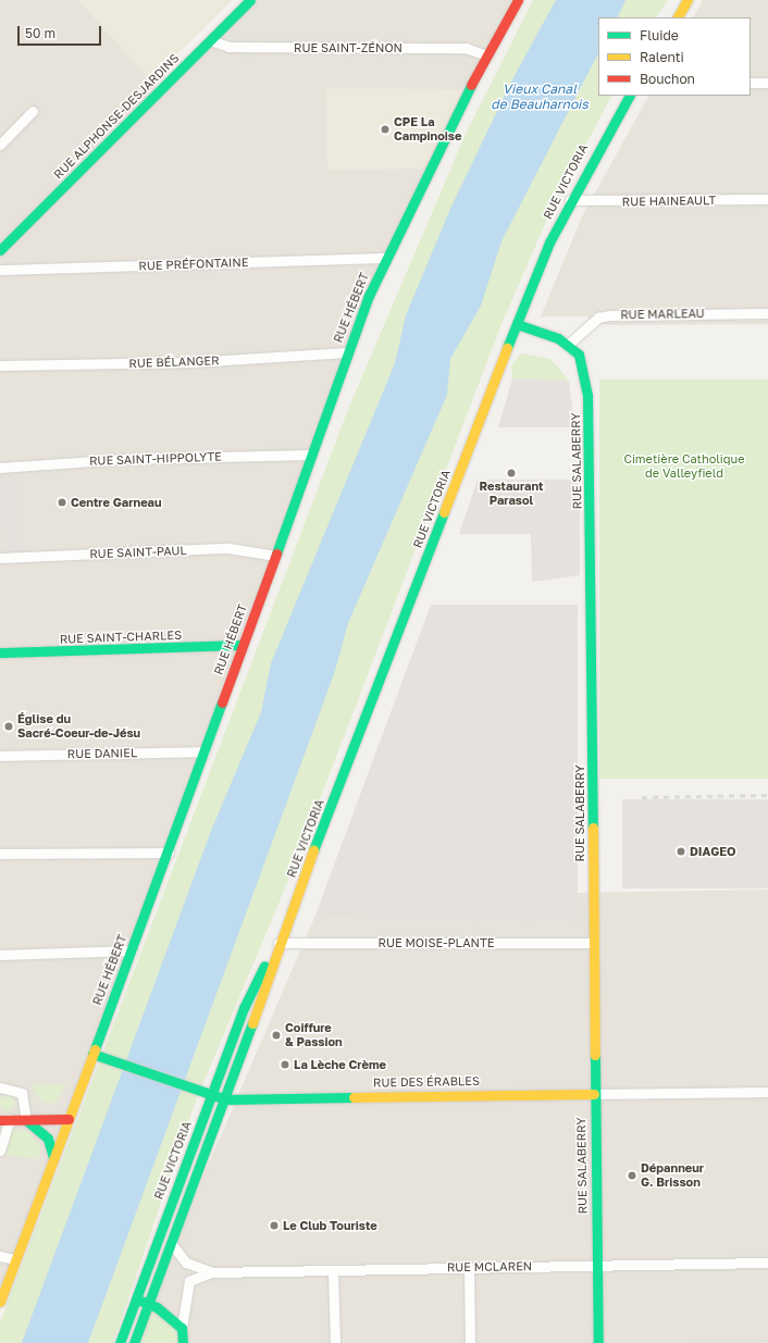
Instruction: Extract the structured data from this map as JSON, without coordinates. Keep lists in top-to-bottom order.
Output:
{
  "streets": {
    "street": [
      "RUE SAINT-ZÉNON",
      "RUE ALPHONSE-DESJARDINS",
      "RUE VICTORIA",
      "RUE HAINEAULT",
      "RUE PRÉFONTAINE",
      "RUE HÉBERT",
      "RUE MARLEAU",
      "RUE BÉLANGER",
      "RUE SAINT-HIPPOLYTE",
      "RUE SALABERRY",
      "RUE SAINT-PAUL",
      "RUE SAINT-CHARLES",
      "RUE DANIEL",
      "RUE MOISE-PLANTE",
      "RUE DES ÉRABLES",
      "RUE MCLAREN"
    ]
  },
  "crossings": [
    ["RUE SAINT-ZÉNON", "RUE ALPHONSE-DESJARDINS"],
    ["RUE SAINT-ZÉNON", "RUE HÉBERT"],
    ["RUE VICTORIA", "RUE HAINEAULT"],
    ["RUE VICTORIA", "RUE MOISE-PLANTE"],
    ["RUE VICTORIA", "RUE DES ÉRABLES"],
    ["RUE VICTORIA", "RUE MCLAREN"],
    ["RUE PRÉFONTAINE", "RUE HÉBERT"],
    ["RUE HÉBERT", "RUE BÉLANGER"],
    ["RUE HÉBERT", "RUE SAINT-HIPPOLYTE"],
    ["RUE HÉBERT", "RUE SAINT-PAUL"],
    ["RUE HÉBERT", "RUE SAINT-CHARLES"],
    ["RUE HÉBERT", "RUE DANIEL"],
    ["RUE HÉBERT", "RUE DES ÉRABLES"],
    ["RUE MARLEAU", "RUE SALABERRY"],
    ["RUE SALABERRY", "RUE MOISE-PLANTE"],
    ["RUE SALABERRY", "RUE DES ÉRABLES"],
    ["RUE SALABERRY", "RUE MCLAREN"]
  ],
  "water": ["Vieux Canal de Beauharnois"],
  "parks": ["Cimetière Catholique de Valleyfield"],
  "places": [
    "CPE La Campinoise",
    "Restaurant Parasol",
    "Centre Garneau",
    "Église du Sacré-Coeur-de-Jésu",
    "DIAGEO",
    "Coiffure & Passion",
    "La Lèche Crème",
    "Dépanneur G. Brisson",
    "Le Club Touriste"
  ],
  "legend": ["Fluide", "Ralenti", "Bouchon"],
  "scale_bar": "50 m"
}
